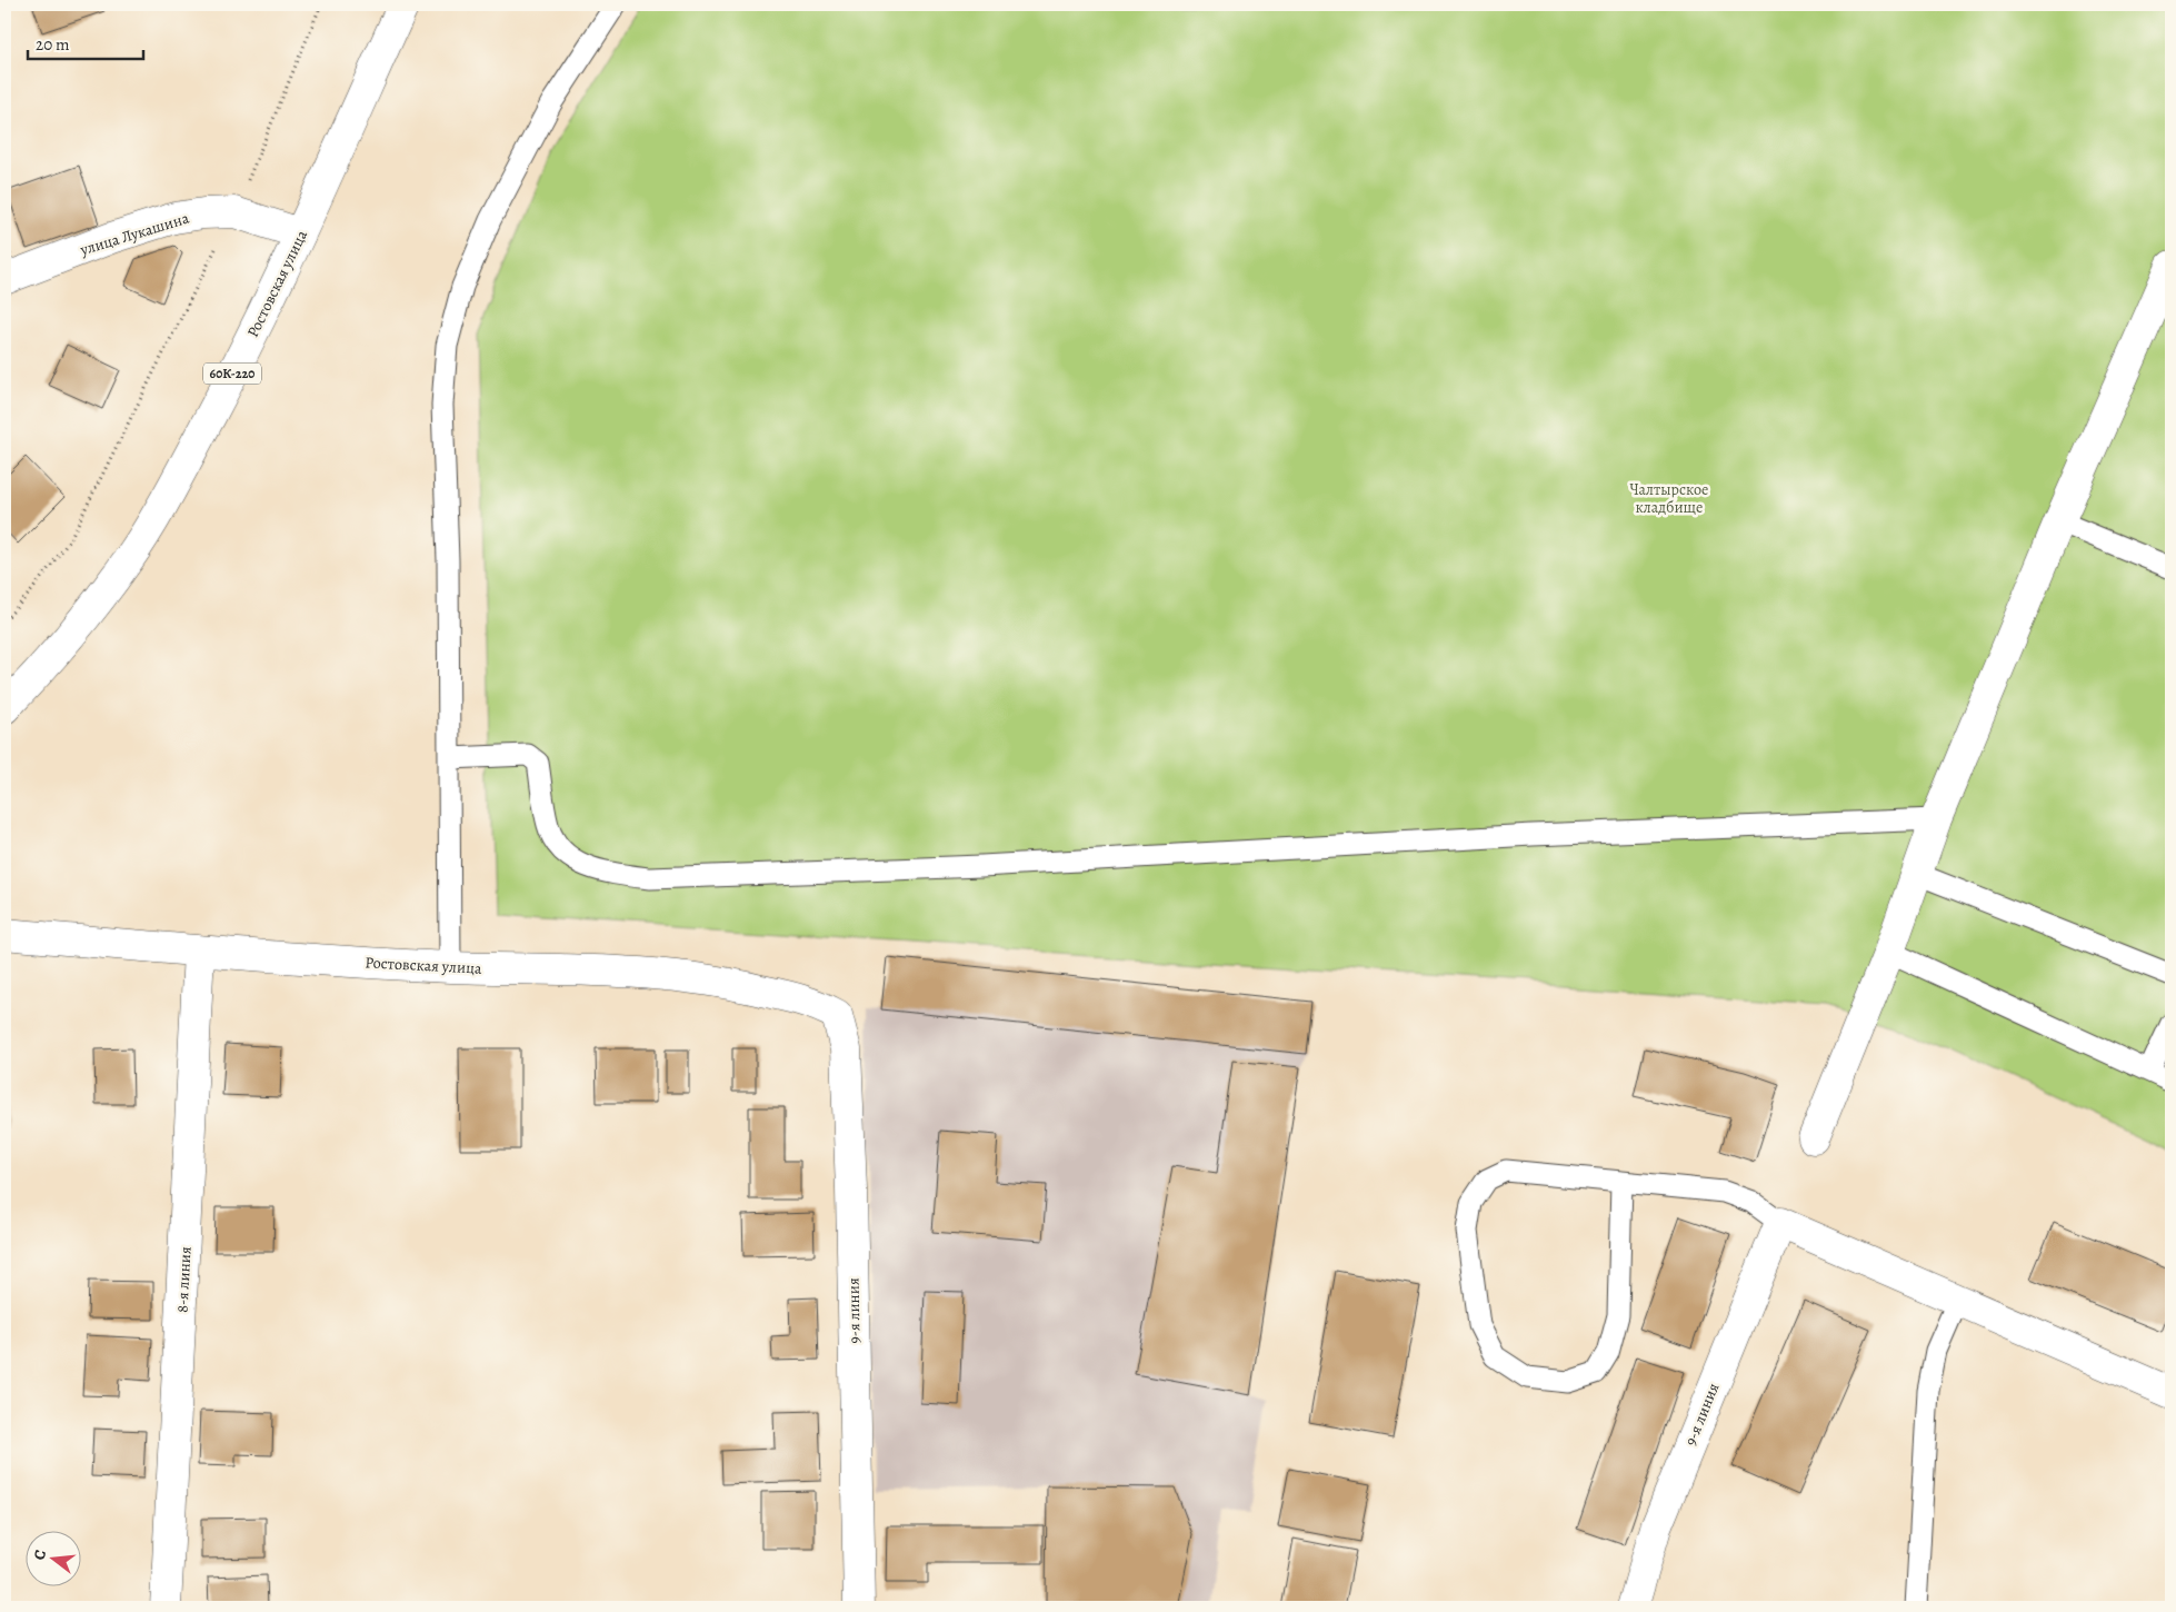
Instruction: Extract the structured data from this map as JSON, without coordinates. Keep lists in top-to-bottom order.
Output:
{
  "streets": {
    "street": [
      "улица Лукашина",
      "Ростовская улица",
      "60К-220",
      "8-я линия",
      "9-я линия"
    ]
  },
  "crossings": [
    ["улица Лукашина", "Ростовская улица"],
    ["Ростовская улица", "8-я линия"],
    ["Ростовская улица", "9-я линия"]
  ],
  "parks": ["Чалтырское кладбище"],
  "scale_bar": "20 m",
  "north": "left"
}
